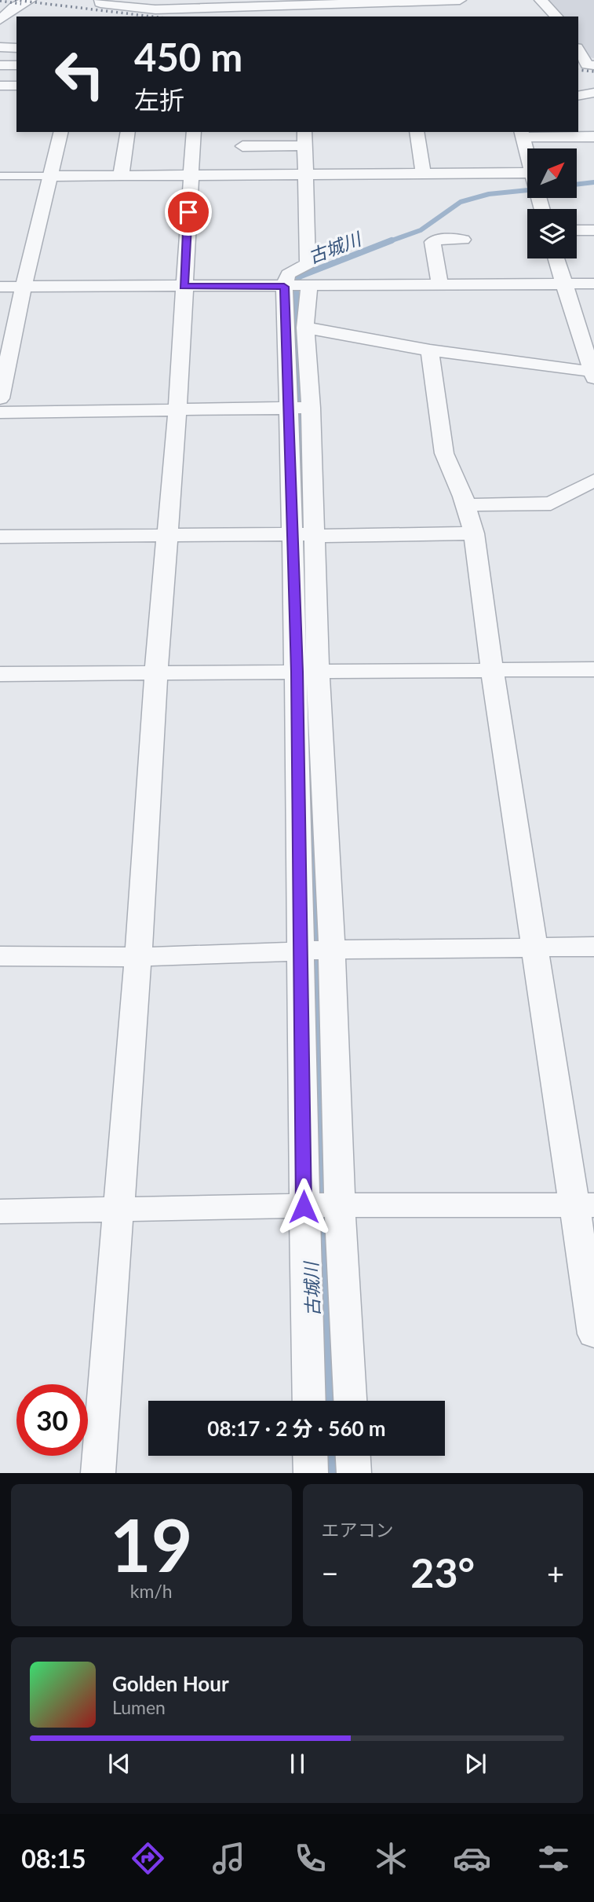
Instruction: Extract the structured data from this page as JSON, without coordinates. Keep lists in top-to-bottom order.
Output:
{
  "water": ["古城川"],
  "north": "top right",
  "page": {
    "turn": ["450 m", "左折"],
    "limit": "30",
    "trip": "08:17 · 2 分 · 560 m",
    "tile": [
      ["19", "km/h"],
      "エアコン"
    ],
    "heat": ["−", "23°", "+"],
    "song": ["Golden Hour", "Lumen"],
    "tabs": "08:15"
  }
}
